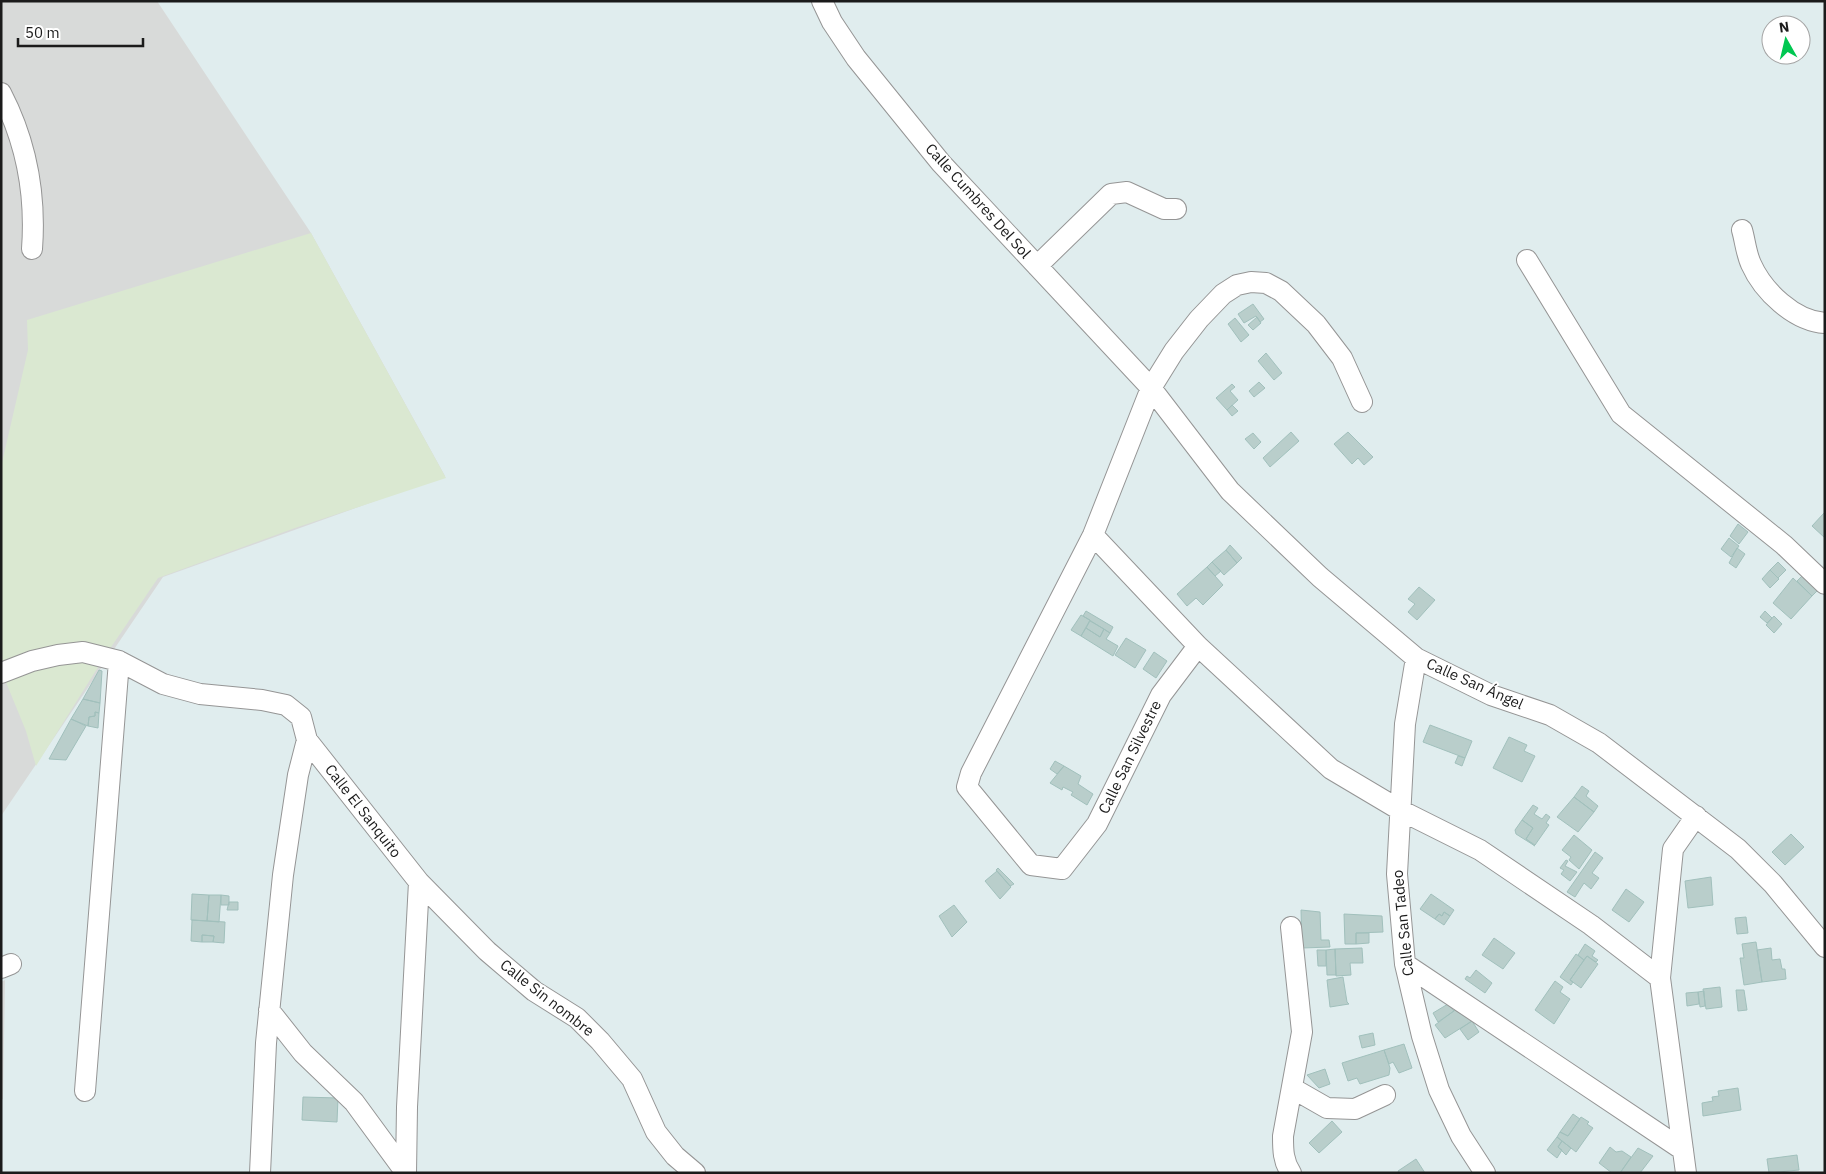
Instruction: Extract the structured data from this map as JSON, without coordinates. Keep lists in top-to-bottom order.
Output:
{
  "streets": {
    "street": [
      "Calle Cumbres Del Sol",
      "Calle San Ángel",
      "Calle San Silvestre",
      "Calle El Sanquito",
      "Calle San Tadeo",
      "Calle Sin nombre"
    ]
  },
  "crossings": [
    ["Calle Cumbres Del Sol", "Calle San Ángel"],
    ["Calle San Ángel", "Calle San Tadeo"],
    ["Calle El Sanquito", "Calle Sin nombre"]
  ],
  "scale_bar": "50 m",
  "north": "top"
}
